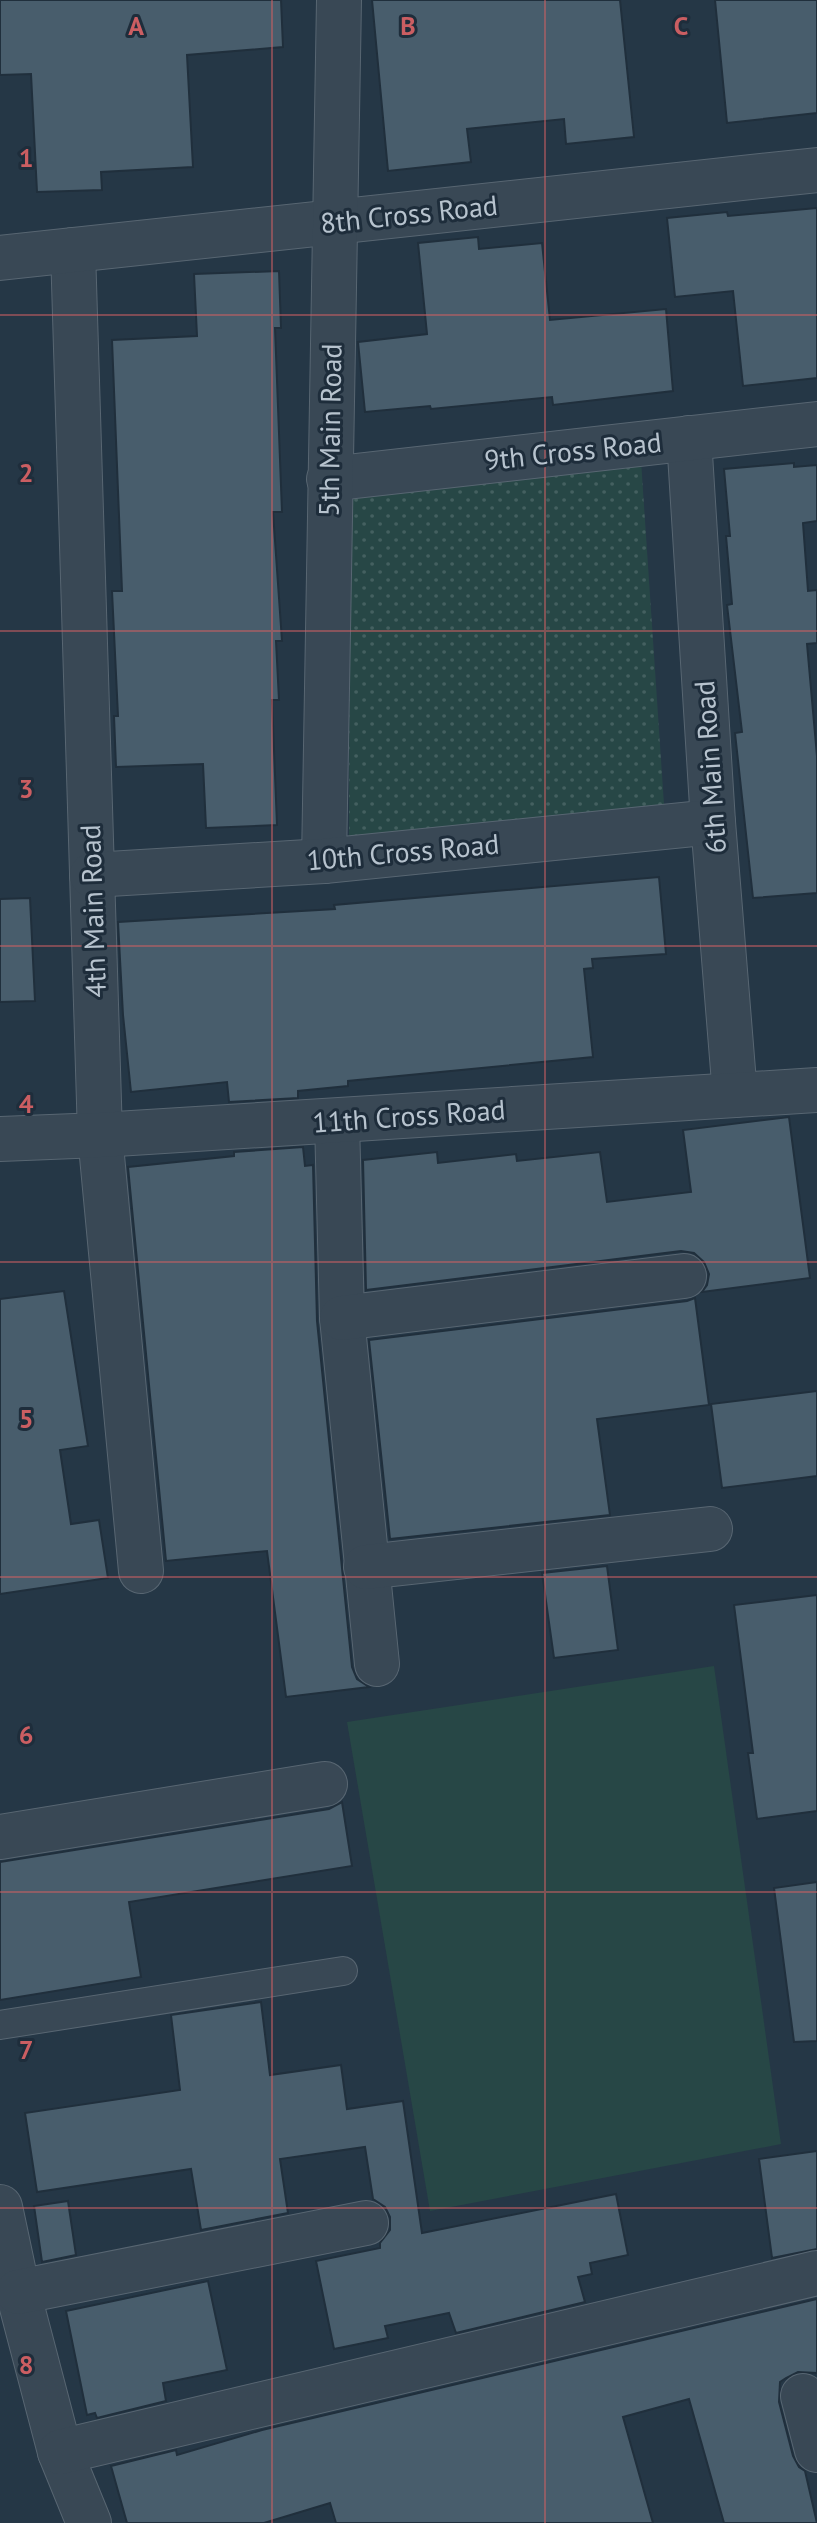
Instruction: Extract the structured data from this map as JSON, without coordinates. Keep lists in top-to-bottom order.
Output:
{
  "streets": {
    "street": [
      "8th Cross Road",
      "5th Main Road",
      "9th Cross Road",
      "6th Main Road",
      "10th Cross Road",
      "4th Main Road",
      "11th Cross Road"
    ]
  },
  "crossings": [
    ["8th Cross Road", "5th Main Road"],
    ["8th Cross Road", "4th Main Road"],
    ["5th Main Road", "9th Cross Road"],
    ["5th Main Road", "10th Cross Road"],
    ["9th Cross Road", "6th Main Road"],
    ["6th Main Road", "10th Cross Road"],
    ["6th Main Road", "11th Cross Road"],
    ["10th Cross Road", "4th Main Road"],
    ["4th Main Road", "11th Cross Road"]
  ],
  "grid": {
    "columns": ["A", "B", "C"],
    "rows": [
      "1",
      "2",
      "3",
      "4",
      "5",
      "6",
      "7",
      "8"
    ]
  }
}
